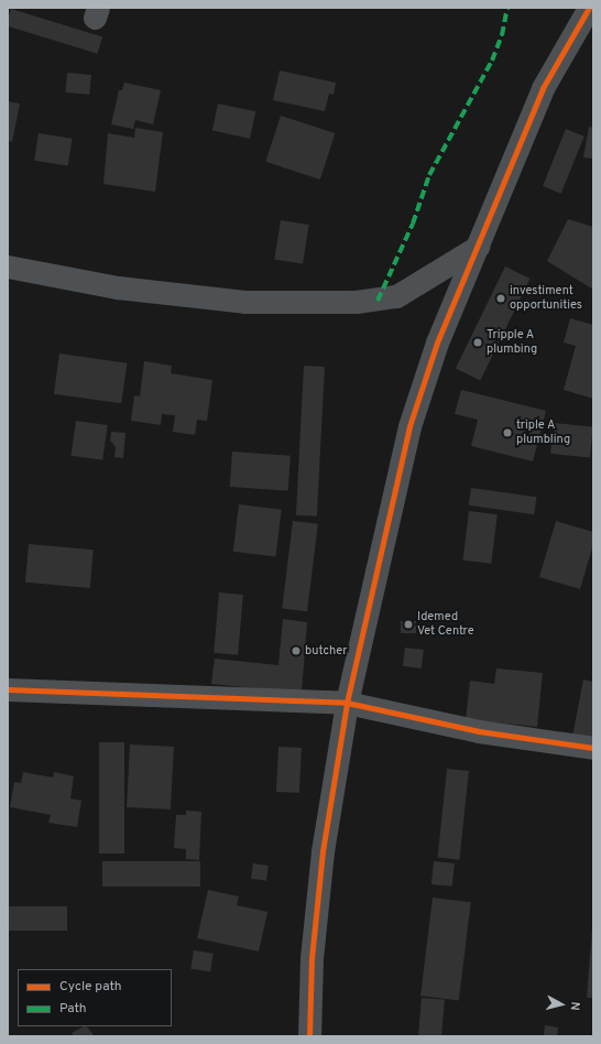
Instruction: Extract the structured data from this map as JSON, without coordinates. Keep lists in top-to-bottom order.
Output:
{
  "places": [
    "investiment opportunities",
    "Tripple A plumbing",
    "triple A plumbling",
    "Idemed Vet Centre",
    "butcher"
  ],
  "legend": ["Cycle path", "Path"],
  "north": "right"
}
